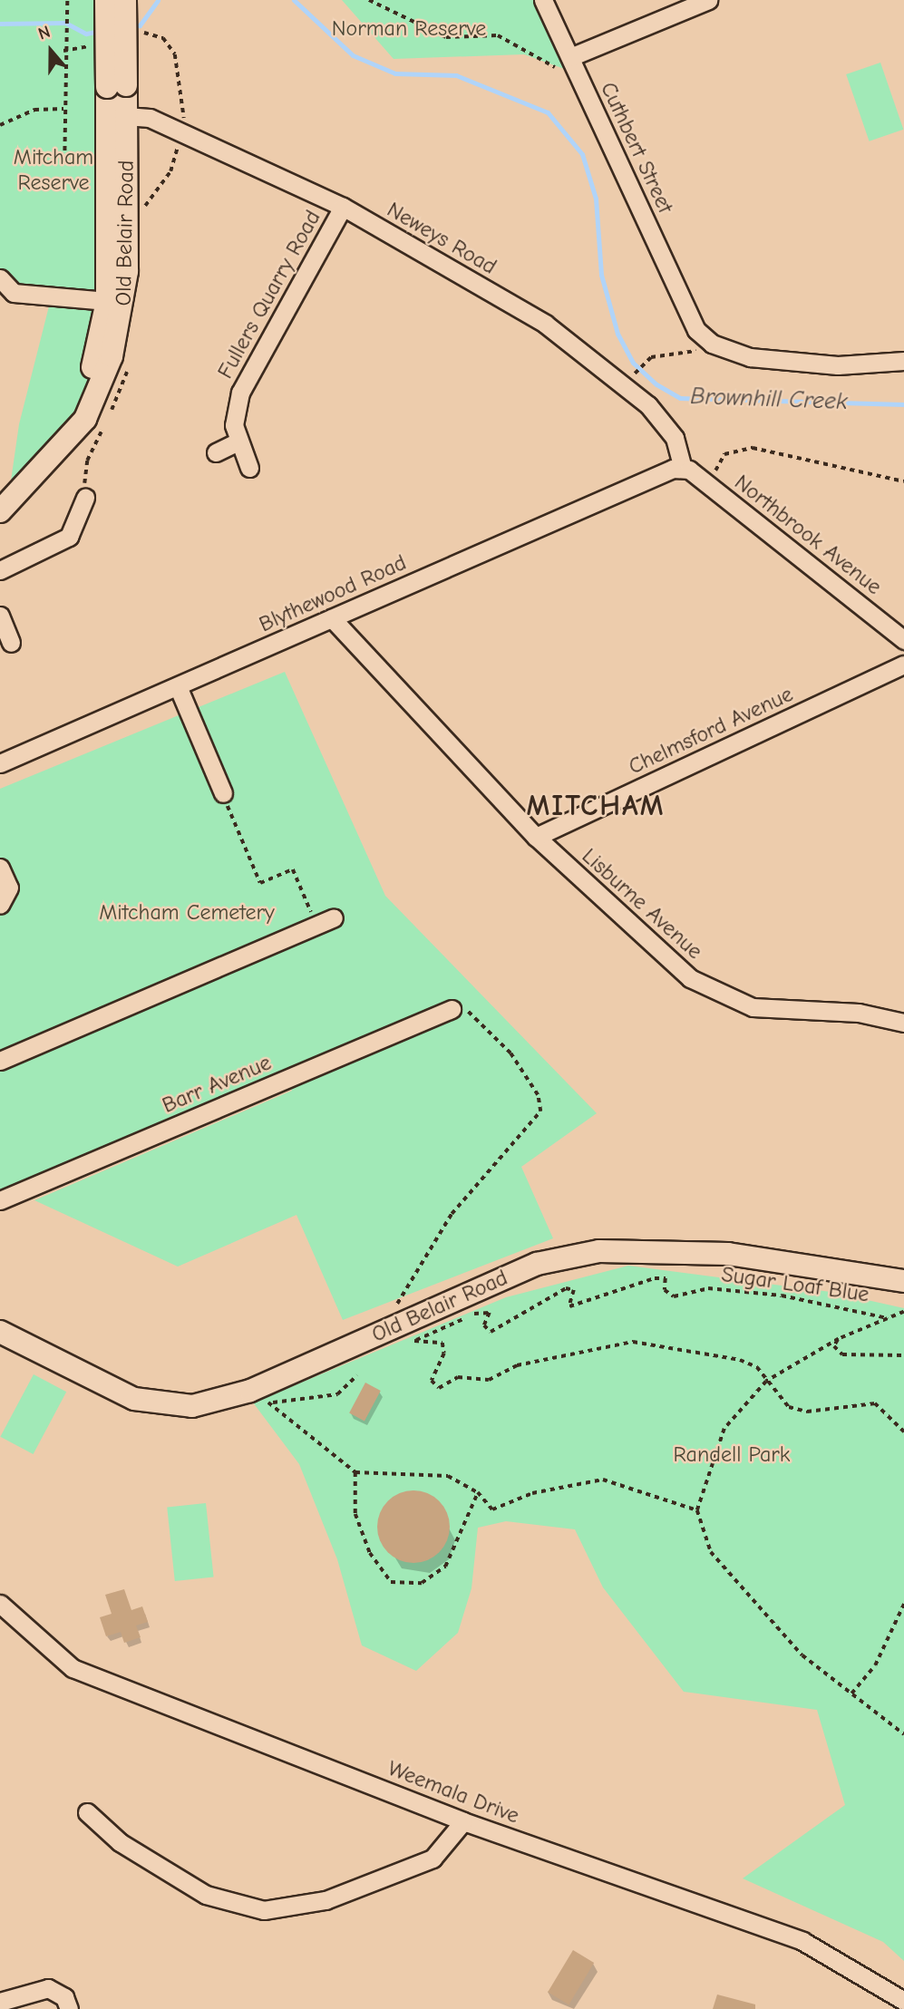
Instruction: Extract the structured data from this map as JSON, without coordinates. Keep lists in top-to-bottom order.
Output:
{
  "streets": {
    "main road": ["Old Belair Road"],
    "street": [
      "Cuthbert Street",
      "Neweys Road",
      "Fullers Quarry Road",
      "Northbrook Avenue",
      "Blythewood Road",
      "Chelmsford Avenue",
      "Lisburne Avenue",
      "Barr Avenue",
      "Weemala Drive"
    ],
    "path": ["Sugar Loaf Blue"]
  },
  "crossings": [
    ["Old Belair Road", "Neweys Road"],
    ["Neweys Road", "Fullers Quarry Road"],
    ["Neweys Road", "Northbrook Avenue"],
    ["Neweys Road", "Blythewood Road"],
    ["Northbrook Avenue", "Blythewood Road"],
    ["Blythewood Road", "Lisburne Avenue"],
    ["Chelmsford Avenue", "Lisburne Avenue"]
  ],
  "districts": ["MITCHAM"],
  "water": ["Brownhill Creek"],
  "parks": [
    "Norman Reserve",
    "Mitcham Reserve",
    "Mitcham Cemetery",
    "Randell Park"
  ],
  "north": "top"
}
